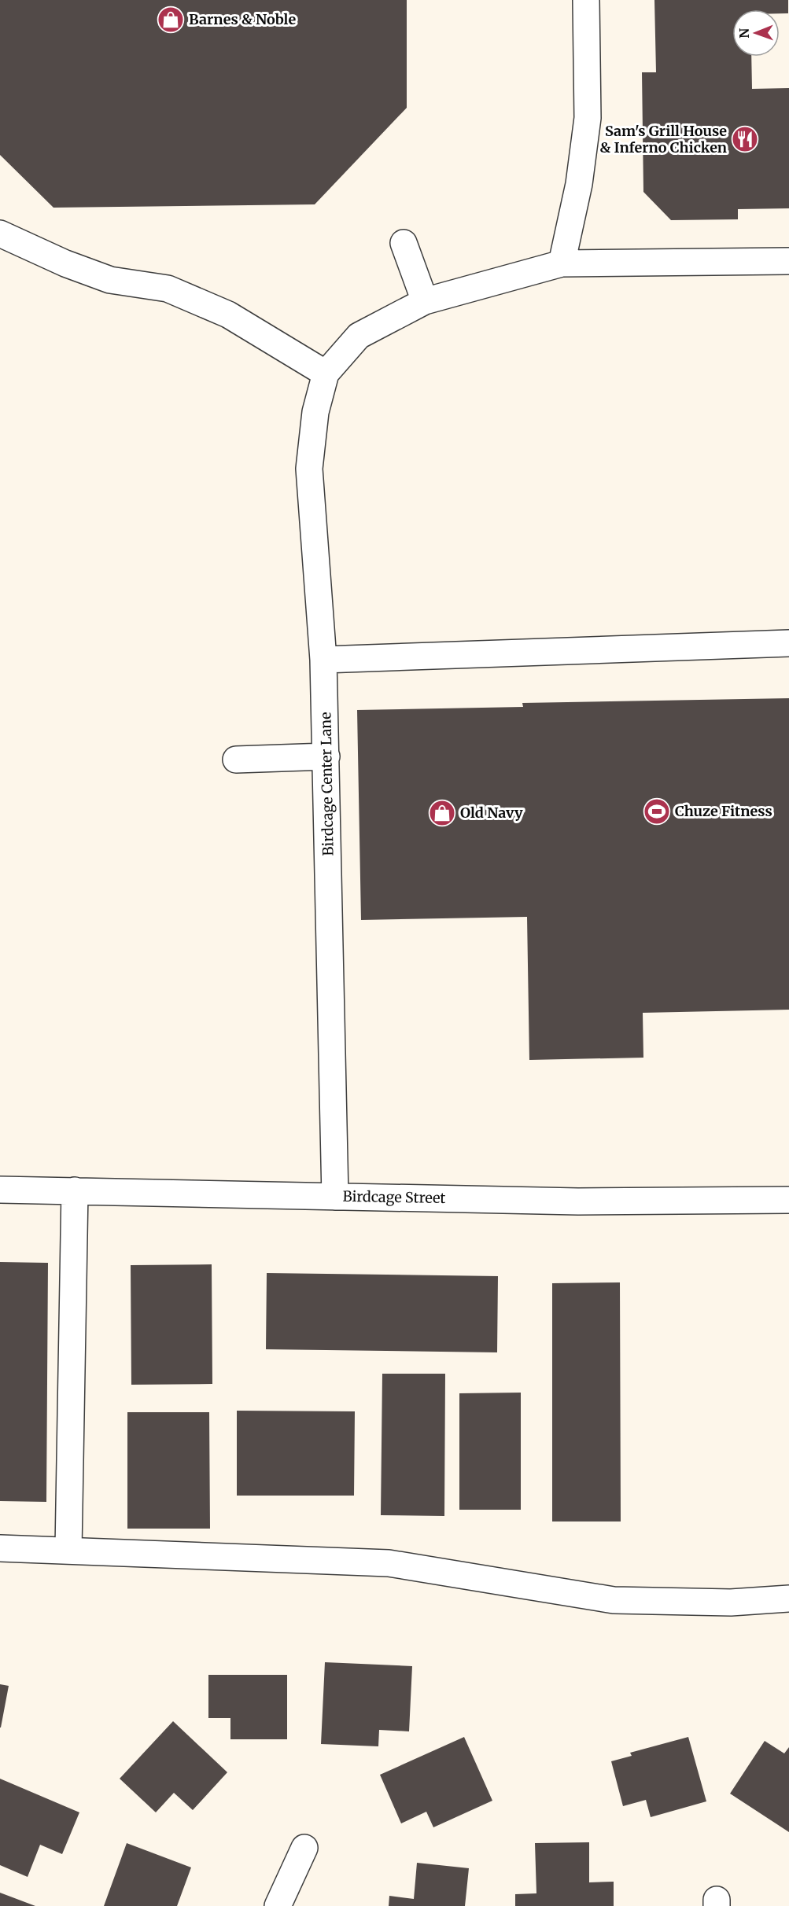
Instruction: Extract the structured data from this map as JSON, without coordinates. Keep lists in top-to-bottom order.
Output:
{
  "streets": {
    "street": ["Birdcage Center Lane", "Birdcage Street"]
  },
  "crossings": [
    ["Birdcage Center Lane", "Birdcage Street"]
  ],
  "places": {
    "shop": ["Barnes & Noble", "Old Navy"],
    "restaurant": ["Sam's Grill House & Inferno Chicken"],
    "sports": ["Chuze Fitness"]
  },
  "north": "left"
}
